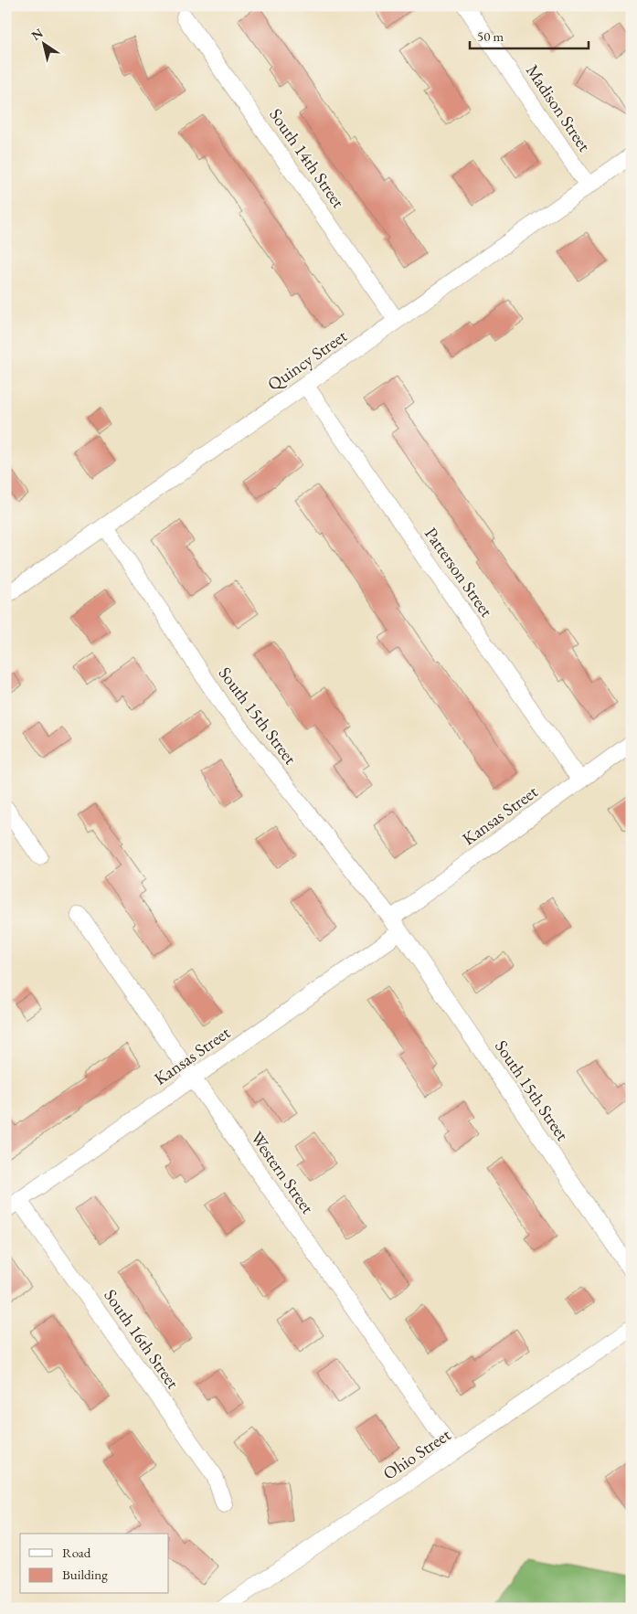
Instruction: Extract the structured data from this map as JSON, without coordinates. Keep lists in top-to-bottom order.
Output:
{
  "streets": {
    "street": [
      "Madison Street",
      "South 14th Street",
      "Quincy Street",
      "Patterson Street",
      "South 15th Street",
      "Kansas Street",
      "Western Street",
      "South 16th Street",
      "Ohio Street"
    ]
  },
  "crossings": [
    ["Madison Street", "Quincy Street"],
    ["South 14th Street", "Quincy Street"],
    ["Quincy Street", "Patterson Street"],
    ["Quincy Street", "South 15th Street"],
    ["Patterson Street", "Kansas Street"],
    ["South 15th Street", "Kansas Street"],
    ["Kansas Street", "Western Street"],
    ["Kansas Street", "South 16th Street"],
    ["Western Street", "Ohio Street"]
  ],
  "legend": ["Road", "Building"],
  "scale_bar": "50 m",
  "north": "top left"
}
